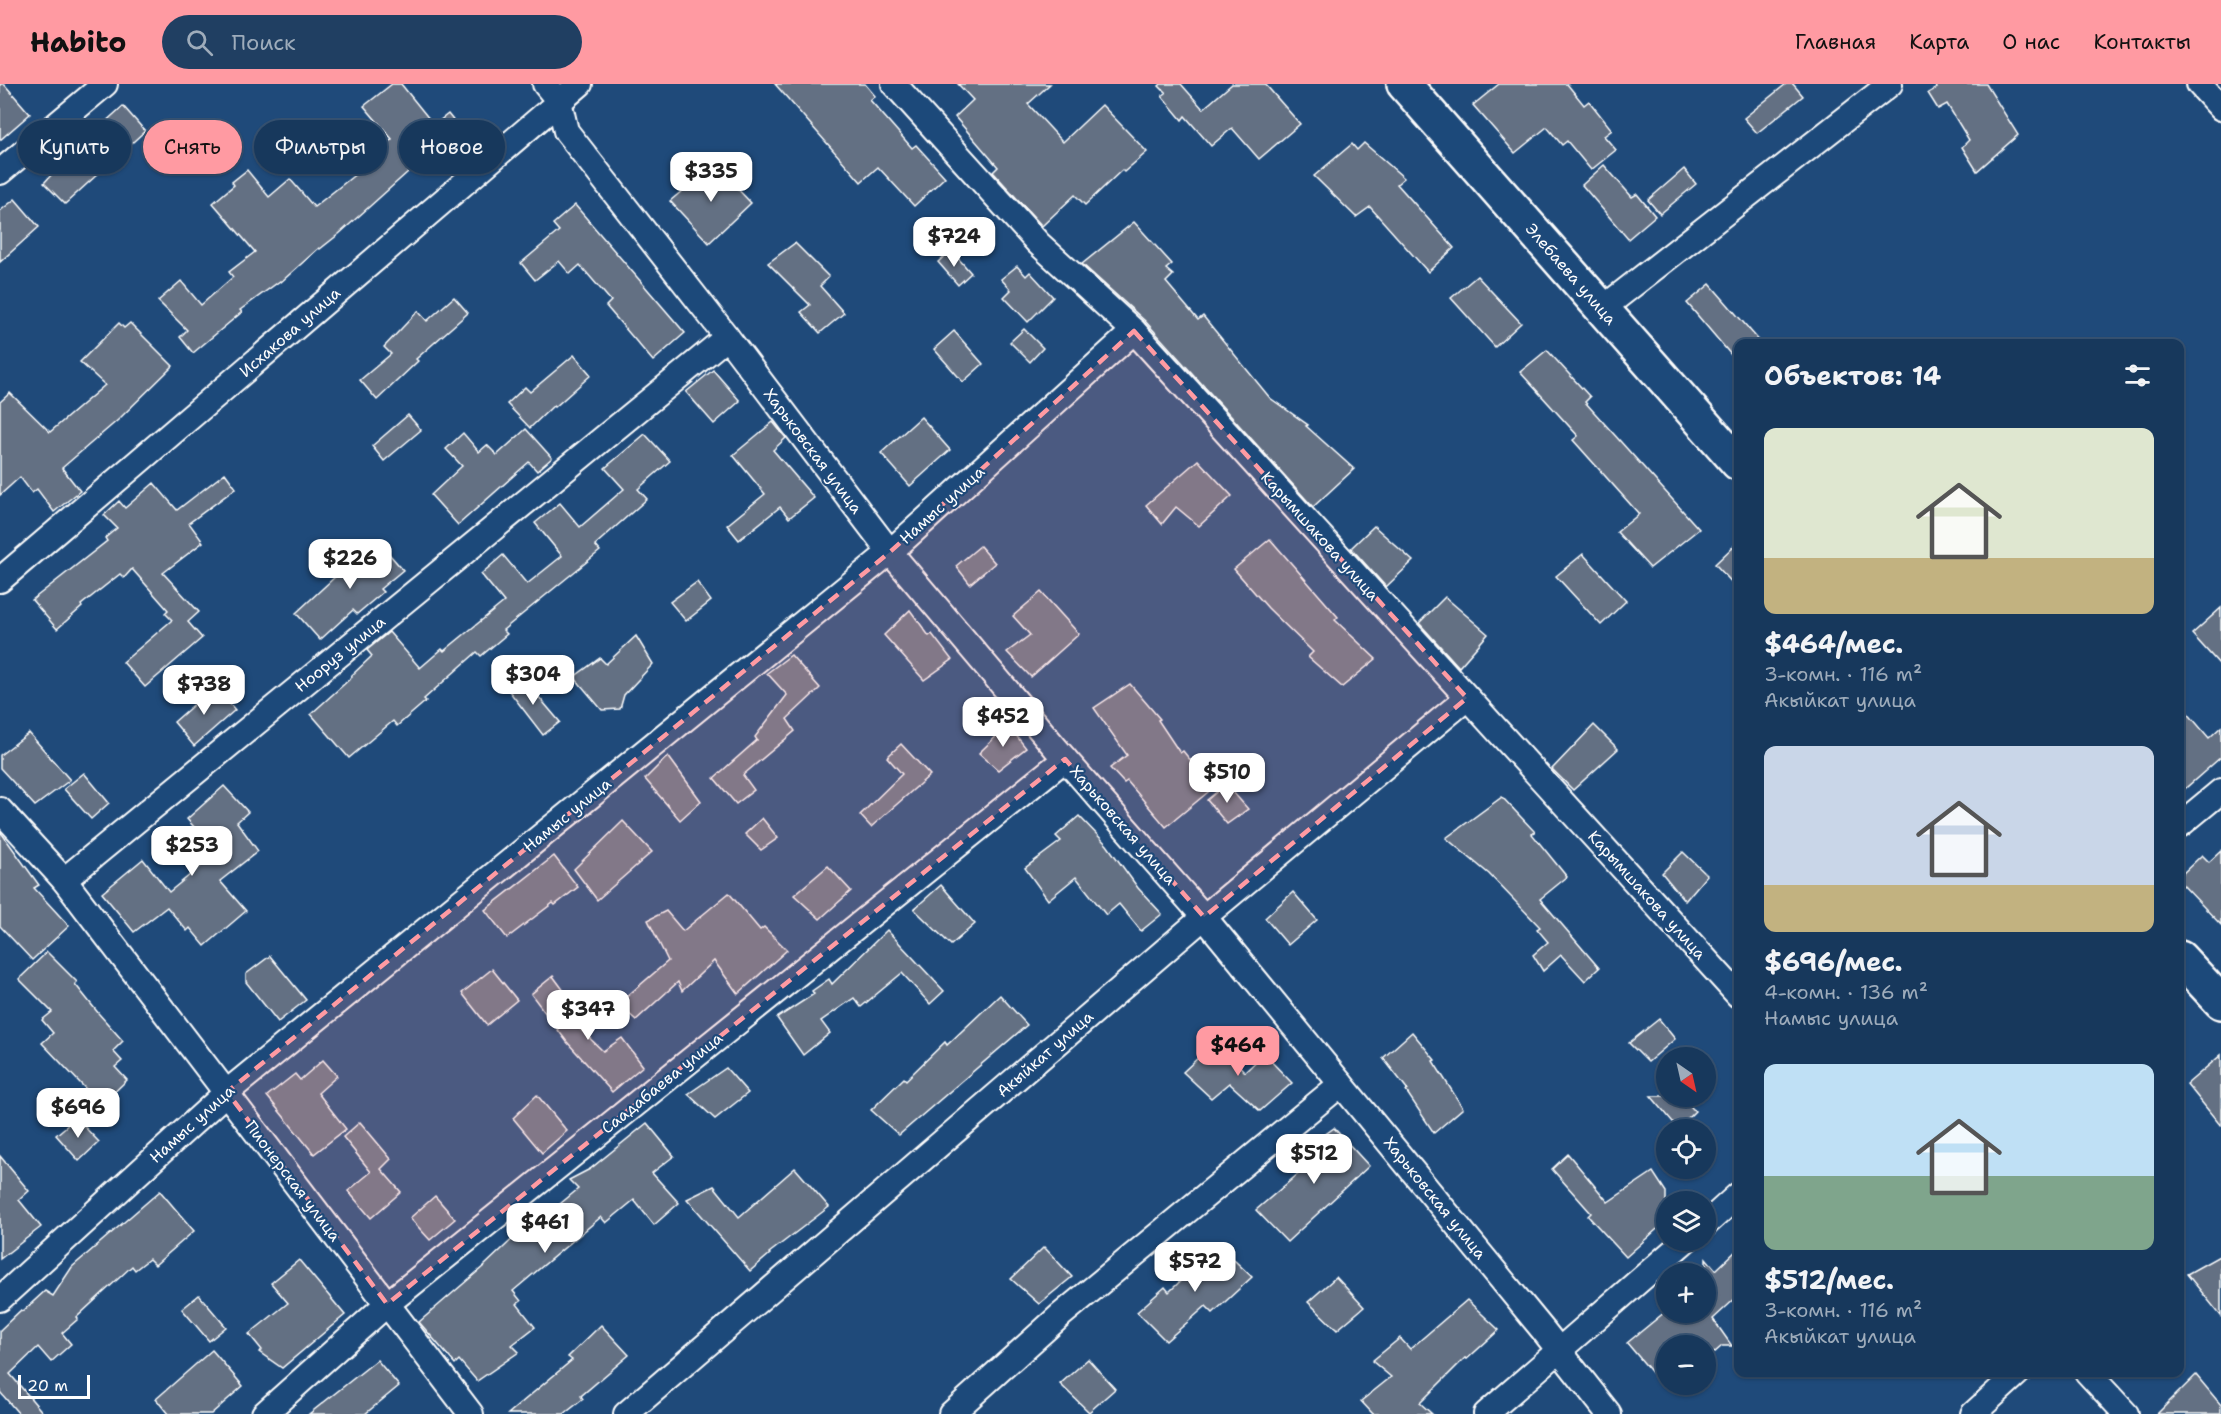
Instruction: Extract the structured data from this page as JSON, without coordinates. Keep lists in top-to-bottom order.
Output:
{
  "streets": {
    "street": [
      "Элебаева улица",
      "Исхакова улица",
      "Харьковская улица",
      "Намыс улица",
      "Карымшакова улица",
      "Нооруз улица",
      "Акыйкат улица",
      "Саадабаева улица",
      "Пионерская улица"
    ]
  },
  "crossings": [
    ["Исхакова улица", "Харьковская улица"],
    ["Харьковская улица", "Намыс улица"],
    ["Харьковская улица", "Нооруз улица"],
    ["Харьковская улица", "Акыйкат улица"],
    ["Харьковская улица", "Саадабаева улица"],
    ["Намыс улица", "Карымшакова улица"],
    ["Намыс улица", "Пионерская улица"],
    ["Карымшакова улица", "Акыйкат улица"],
    ["Нооруз улица", "Пионерская улица"],
    ["Саадабаева улица", "Пионерская улица"]
  ],
  "scale_bar": "20 m",
  "north": "bottom right",
  "page": {
    "header": "Habito",
    "search": "Поиск",
    "nav": [
      "Главная",
      "Карта",
      "О нас",
      "Контакты"
    ],
    "chip": [
      "Купить",
      "Снять",
      "Фильтры",
      "Новое"
    ],
    "price": [
      "$335",
      "$724",
      "$226",
      "$304",
      "$738",
      "$452",
      "$510",
      "$253",
      "$347",
      "$464",
      "$696",
      "$512",
      "$461",
      "$572"
    ],
    "heading": "Объектов: 14",
    "list": [
      {
        "name": "$464/мес.",
        "note": "3-комн. · 116 m² · Акыйкат улица"
      },
      {
        "name": "$696/мес.",
        "note": "4-комн. · 136 m² · Намыс улица"
      },
      {
        "name": "$512/мес.",
        "note": "3-комн. · 116 m² · Акыйкат улица"
      }
    ],
    "map_buttons": ["+", "−"],
    "scale": "20 m"
  }
}
